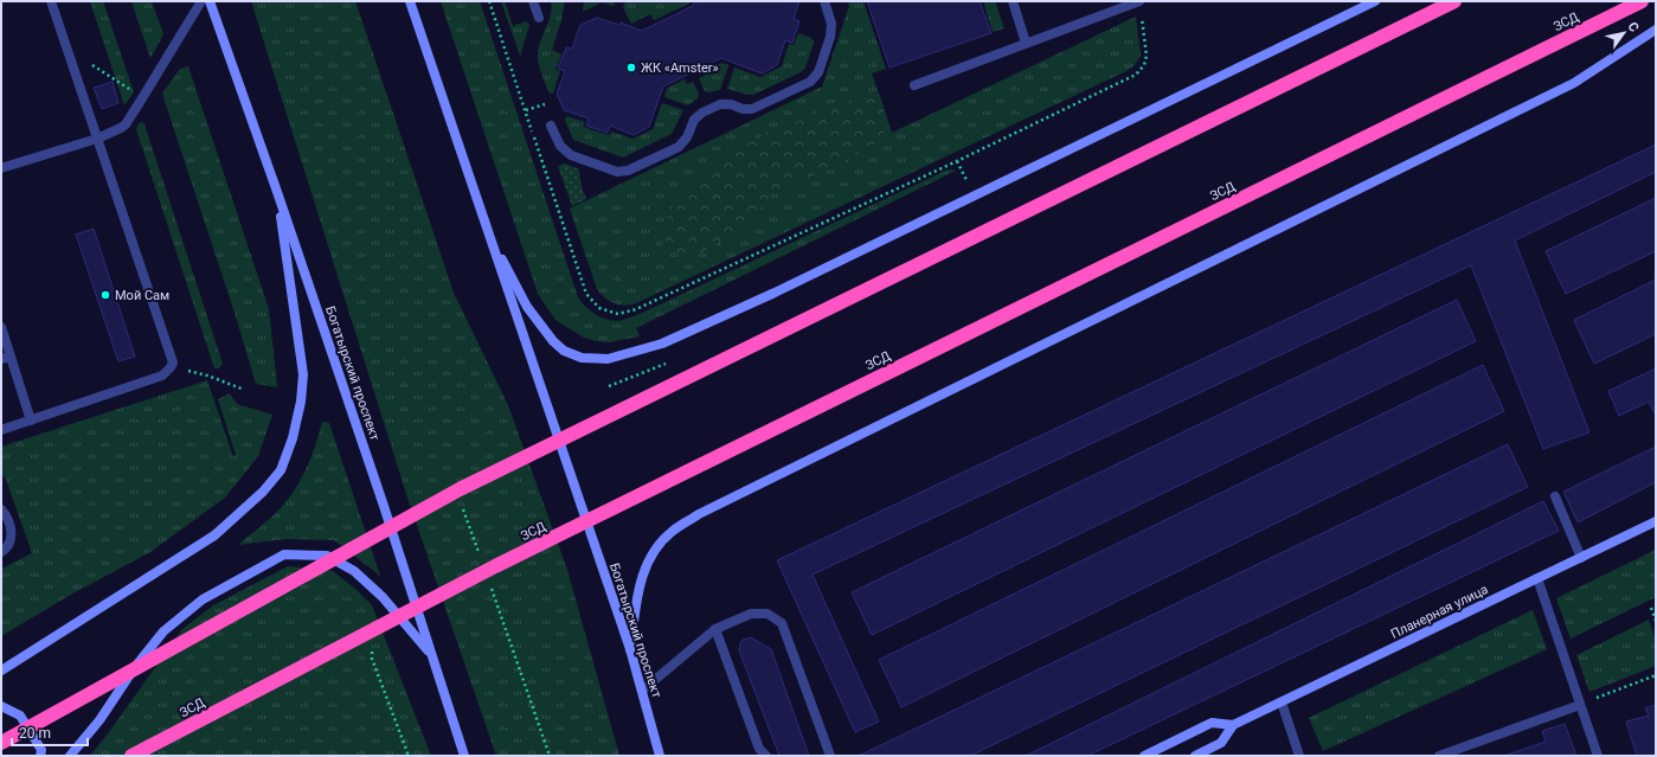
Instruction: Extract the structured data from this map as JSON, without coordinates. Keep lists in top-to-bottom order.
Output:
{
  "streets": {
    "highway": ["ЗСД"],
    "main road": ["Богатырский проспект", "Планерная улица"]
  },
  "places": ["ЖК «Amster»", "Мой Сам"],
  "scale_bar": "20 m",
  "north": "top right"
}
